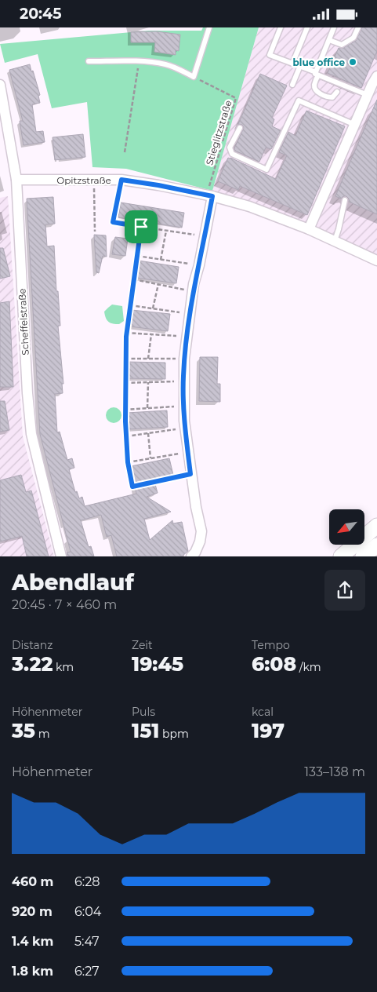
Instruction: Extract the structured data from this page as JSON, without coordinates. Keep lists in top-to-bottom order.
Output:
{
  "streets": {
    "street": ["Opitzstraße", "Scheffelstraße"],
    "path": ["Stieglitzstraße"]
  },
  "crossings": [
    ["Stieglitzstraße", "Opitzstraße"],
    ["Opitzstraße", "Scheffelstraße"]
  ],
  "places": ["blue office"],
  "north": "bottom left",
  "page": {
    "status": "20:45",
    "heading": ["Abendlauf", "20:45 · 7 × 460 m"],
    "stats": [
      ["Distanz", "3.22 km"],
      ["Zeit", "19:45"],
      ["Tempo", "6:08 /km"],
      ["Höhenmeter", "35 m"],
      ["Puls", "151 bpm"],
      ["kcal", "197"]
    ],
    "chart": ["Höhenmeter", "133–138 m"],
    "list": [
      {
        "name": "460 m",
        "note": "6:28"
      },
      {
        "name": "920 m",
        "note": "6:04"
      },
      {
        "name": "1.4 km",
        "note": "5:47"
      },
      {
        "name": "1.8 km",
        "note": "6:27"
      }
    ]
  }
}
